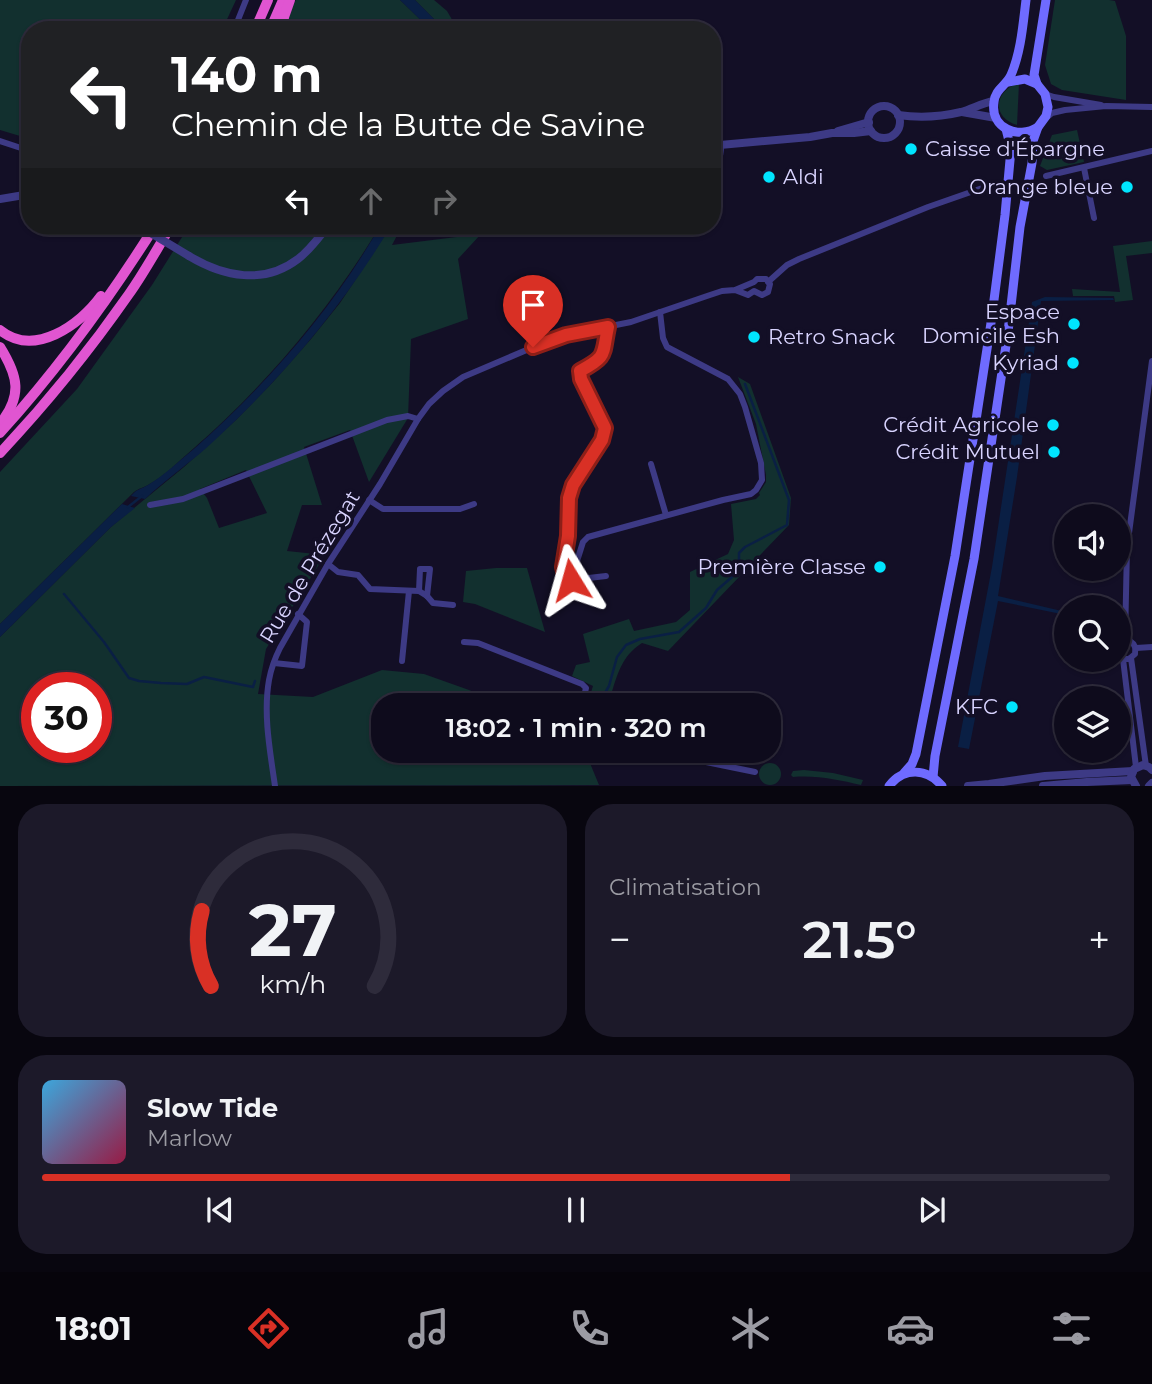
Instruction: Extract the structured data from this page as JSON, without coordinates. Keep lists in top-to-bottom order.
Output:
{
  "streets": {
    "street": ["Rue de Prézegat"]
  },
  "places": [
    "Caisse d'Épargne",
    "Aldi",
    "Orange bleue",
    "Espace Domicile Esh",
    "Retro Snack",
    "Kyriad",
    "Crédit Agricole",
    "Crédit Mutuel",
    "Première Classe",
    "KFC"
  ],
  "page": {
    "turn": ["140 m", "Chemin de la Butte de Savine"],
    "limit": "30",
    "trip": "18:02 · 1 min · 320 m",
    "tile": "Climatisation",
    "heat": ["−", "21.5°", "+"],
    "song": ["Slow Tide", "Marlow"],
    "tabs": "18:01",
    "gauge": ["27", "km/h"]
  }
}
